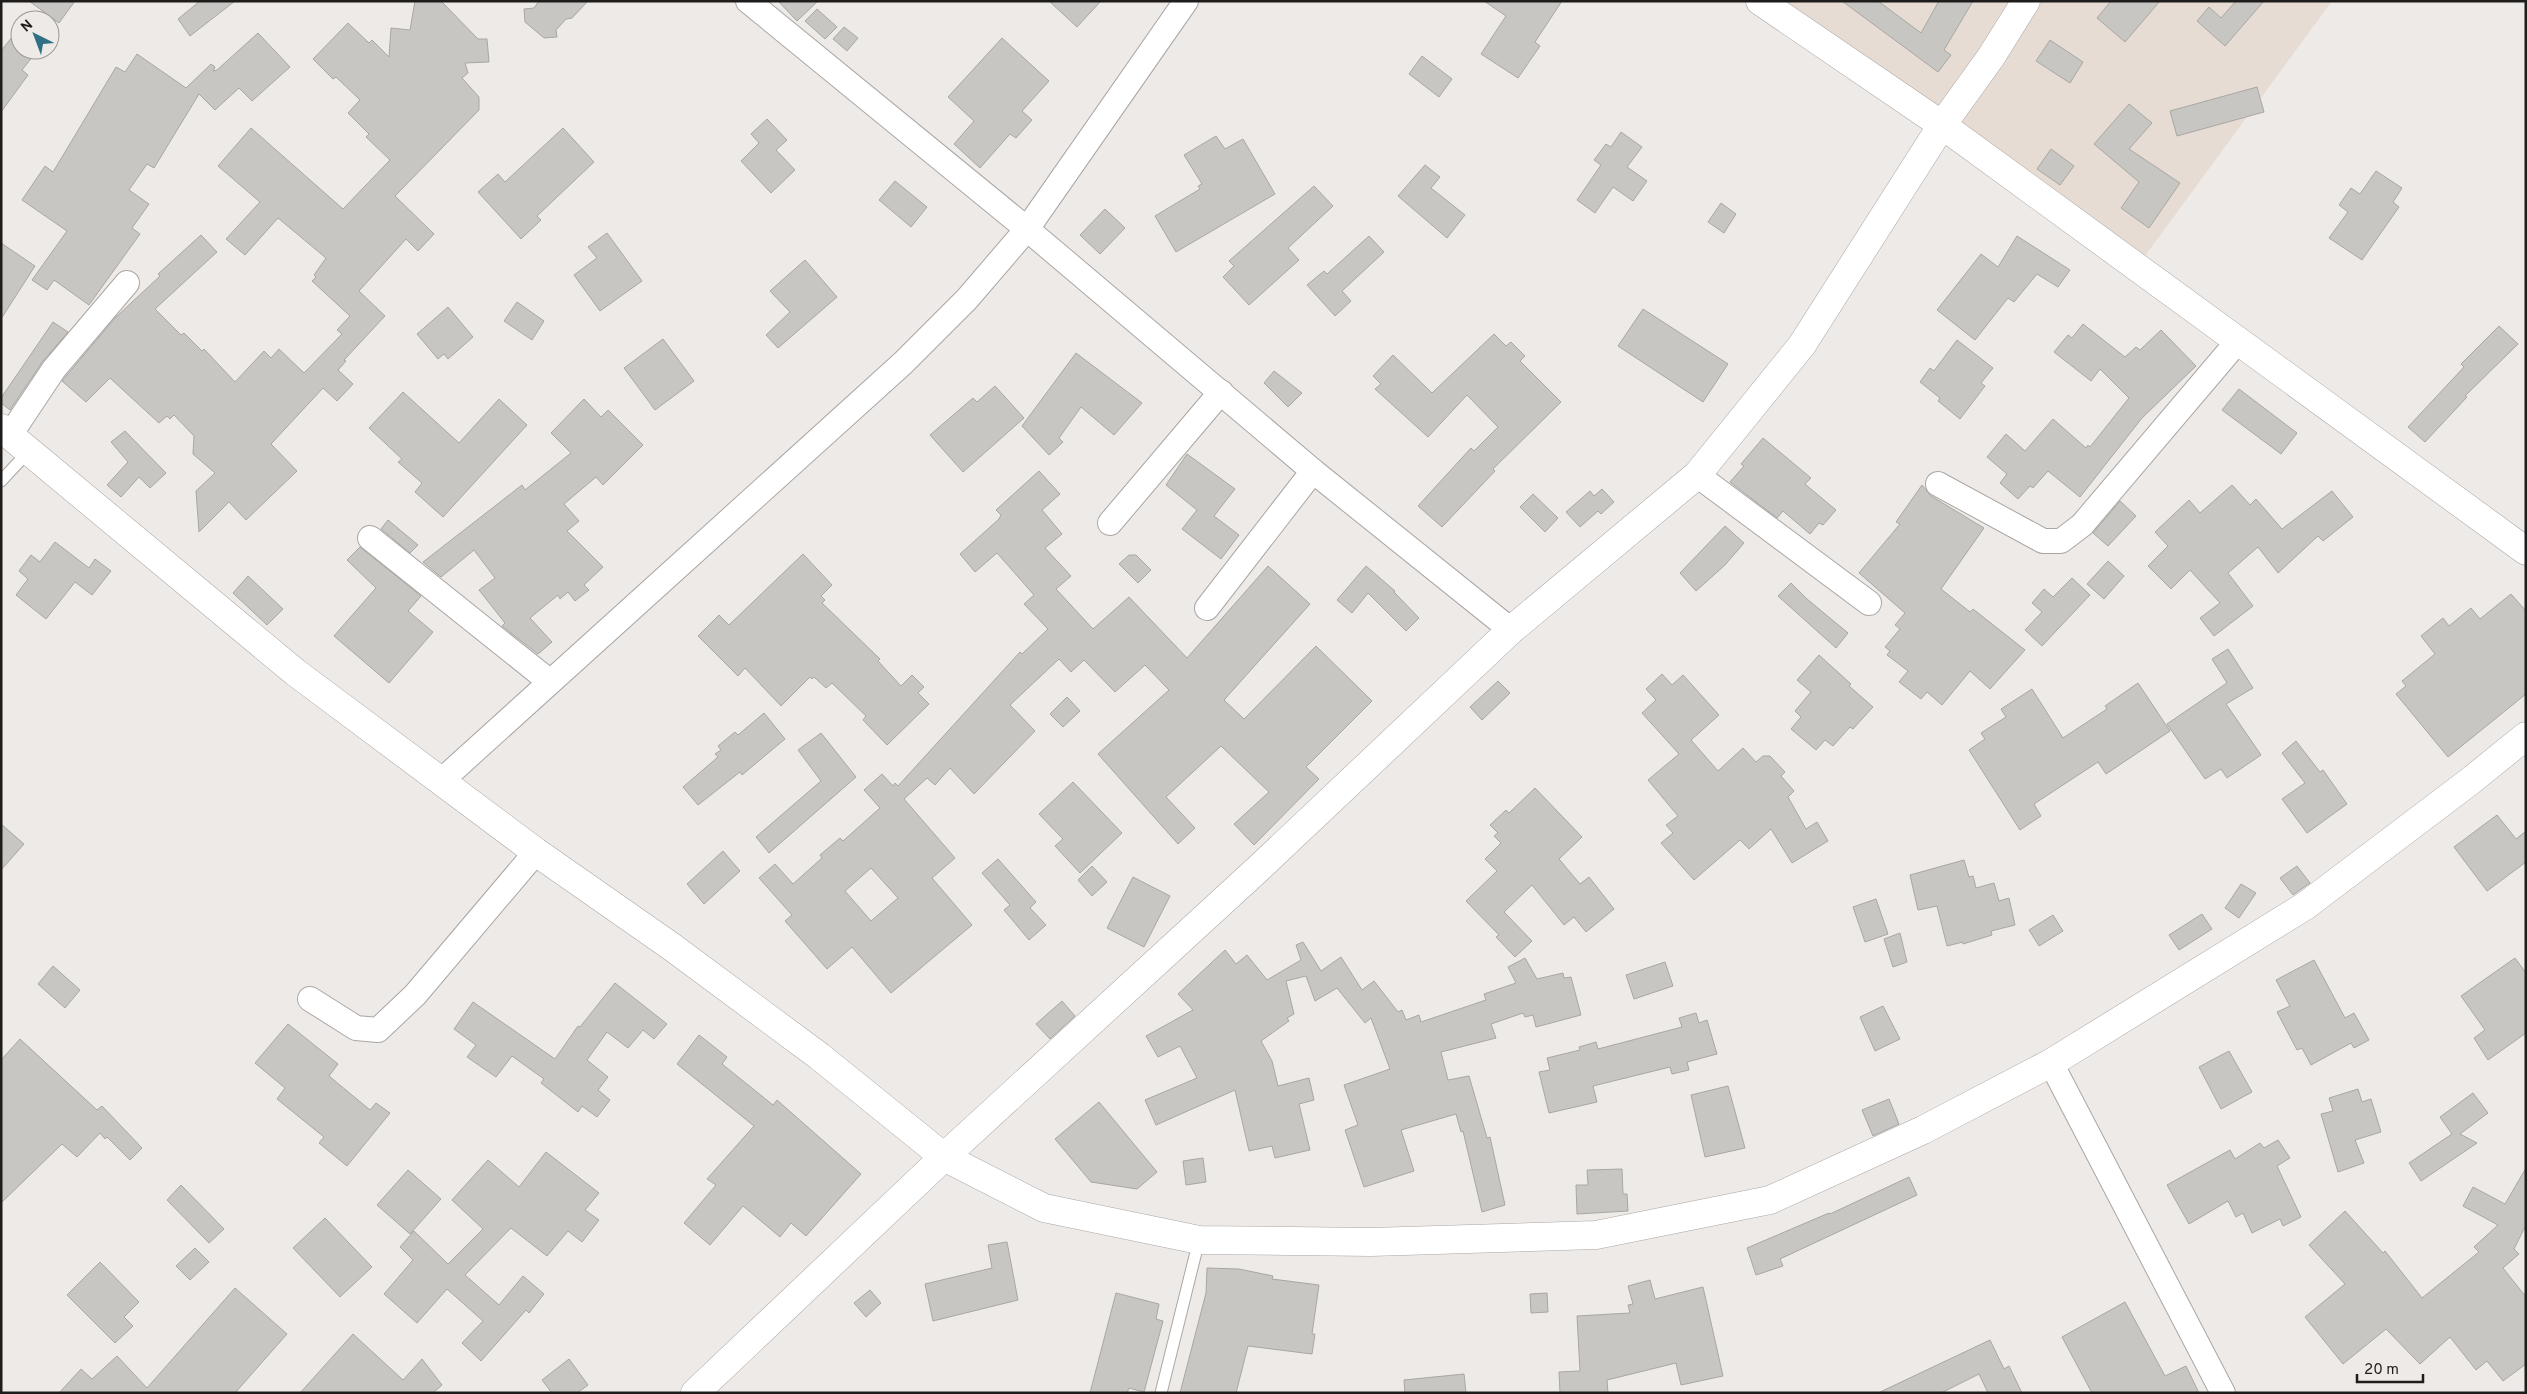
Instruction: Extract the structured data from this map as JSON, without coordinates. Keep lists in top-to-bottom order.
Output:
{
  "scale_bar": "20 m",
  "north": "top left"
}
